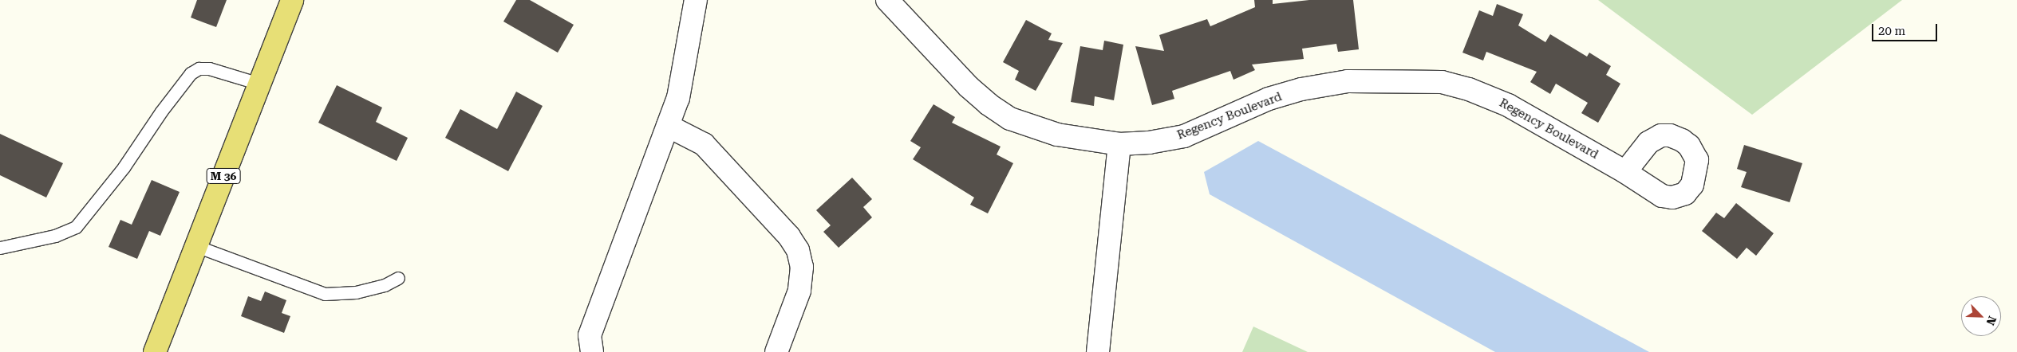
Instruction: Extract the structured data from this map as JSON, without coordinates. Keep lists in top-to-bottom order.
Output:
{
  "streets": {
    "main road": ["M 36"],
    "street": ["Regency Boulevard"]
  },
  "scale_bar": "20 m",
  "north": "bottom right"
}
